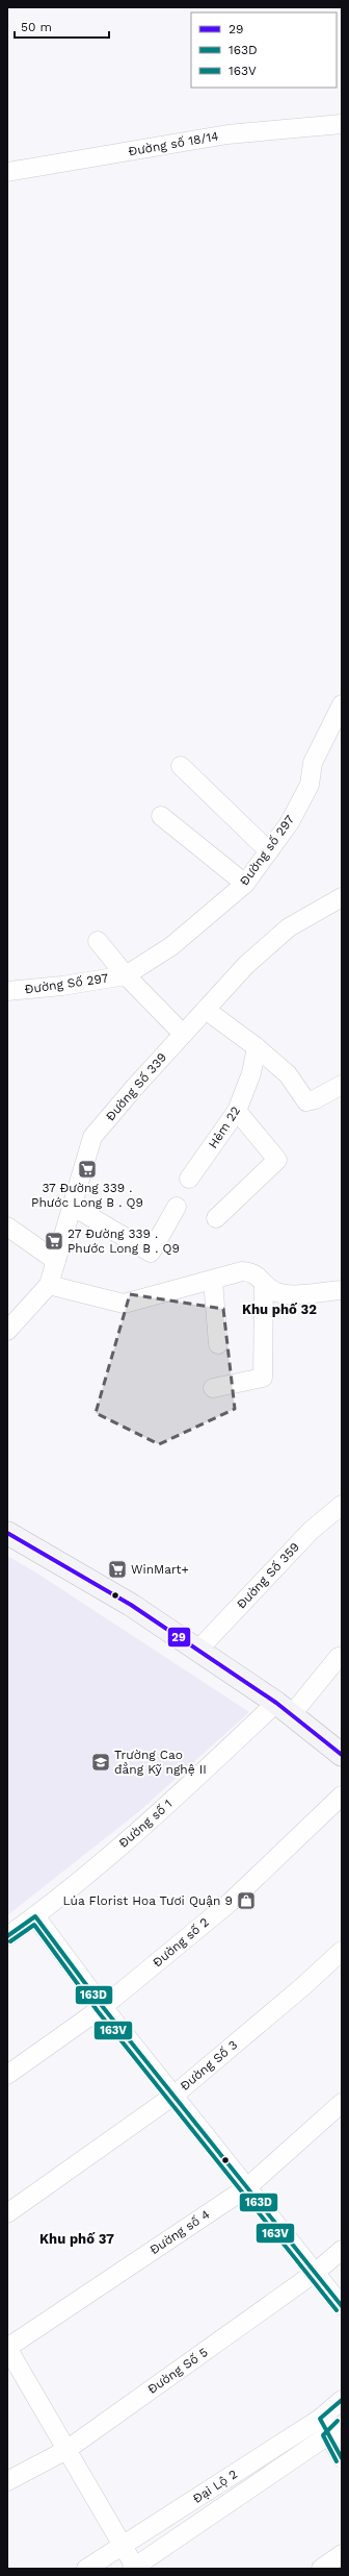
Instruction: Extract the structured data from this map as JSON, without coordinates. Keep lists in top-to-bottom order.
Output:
{
  "streets": {
    "street": [
      "Đường số 18/14",
      "Đường số 297",
      "Đường Số 297",
      "Đường Số 339",
      "Hẻm 22",
      "Đường Số 359",
      "Đường số 1",
      "Đường số 2",
      "Đường Số 3",
      "Đường số 4",
      "Đường Số 5",
      "Đại Lộ 2"
    ]
  },
  "crossings": [
    ["Đường số 297", "Đường Số 297"]
  ],
  "districts": ["Khu phố 32", "Khu phố 37"],
  "places": {
    "supermarket": ["37 Đường 339 . Phước Long B . Q9", "27 Đường 339 . Phước Long B . Q9", "WinMart+"],
    "school or university": ["Trường Cao đẳng Kỹ nghệ II"],
    "shop": ["Lúa Florist Hoa Tươi Quận 9"]
  },
  "lines": ["transit line 29", "transit line 163D", "transit line 163V"],
  "legend": ["29", "163D", "163V"],
  "scale_bar": "50 m"
}
